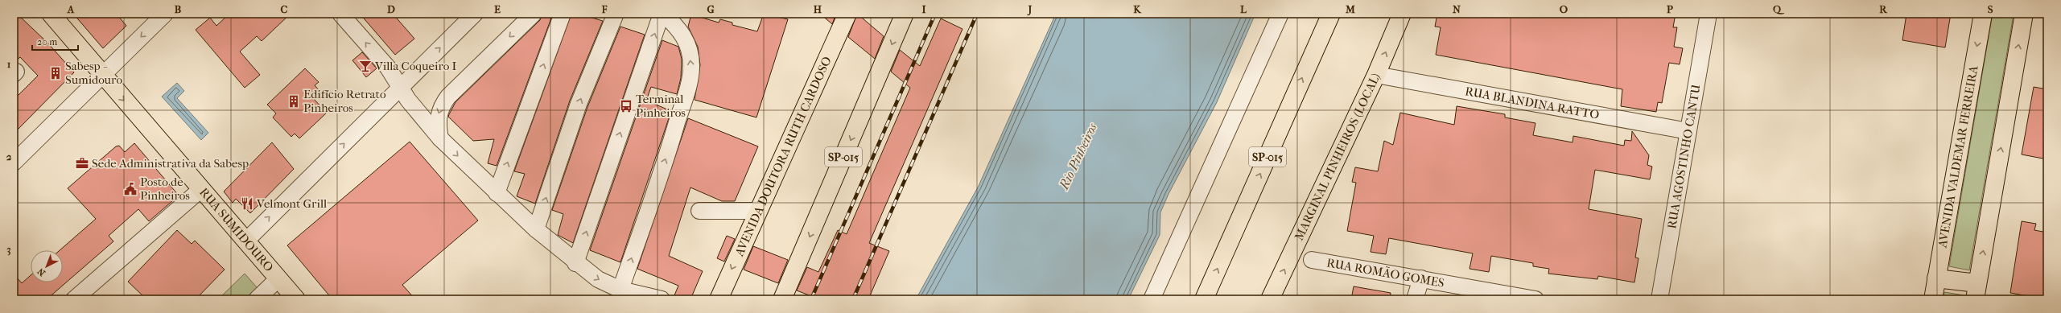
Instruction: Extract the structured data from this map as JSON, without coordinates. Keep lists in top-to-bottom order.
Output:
{
  "streets": {
    "main road": [
      "AVENIDA DOUTORA RUTH CARDOSO",
      "AVENIDA VALDEMAR FERREIRA",
      "SP-015",
      "MARGINAL PINHEIROS (LOCAL)",
      "RUA SUMIDOURO"
    ],
    "street": ["RUA BLANDINA RATTO", "RUA AGOSTINHO CANTU", "RUA ROMÃO GOMES"]
  },
  "crossings": [
    ["RUA BLANDINA RATTO", "RUA AGOSTINHO CANTU"],
    ["RUA BLANDINA RATTO", "MARGINAL PINHEIROS (LOCAL)"]
  ],
  "one_way": ["RUA SUMIDOURO"],
  "water": ["Rio Pinheiros"],
  "places": {
    "bar": ["Villa Coqueiro I"],
    "building": ["Sabesp - Sumidouro", "Edifício Retrato Pinheiros"],
    "bus stop": ["Terminal Pinheiros"],
    "office": ["Sede Administrativa da Sabesp"],
    "public building": ["Posto de Pinheiros"],
    "restaurant": ["Velmont Grill"]
  },
  "scale_bar": "20 m",
  "north": "bottom left",
  "grid": {
    "columns": [
      "A",
      "B",
      "C",
      "D",
      "E",
      "F",
      "G",
      "H",
      "I",
      "J",
      "K",
      "L",
      "M",
      "N",
      "O",
      "P",
      "Q",
      "R",
      "S"
    ],
    "rows": ["1", "2", "3"]
  }
}
